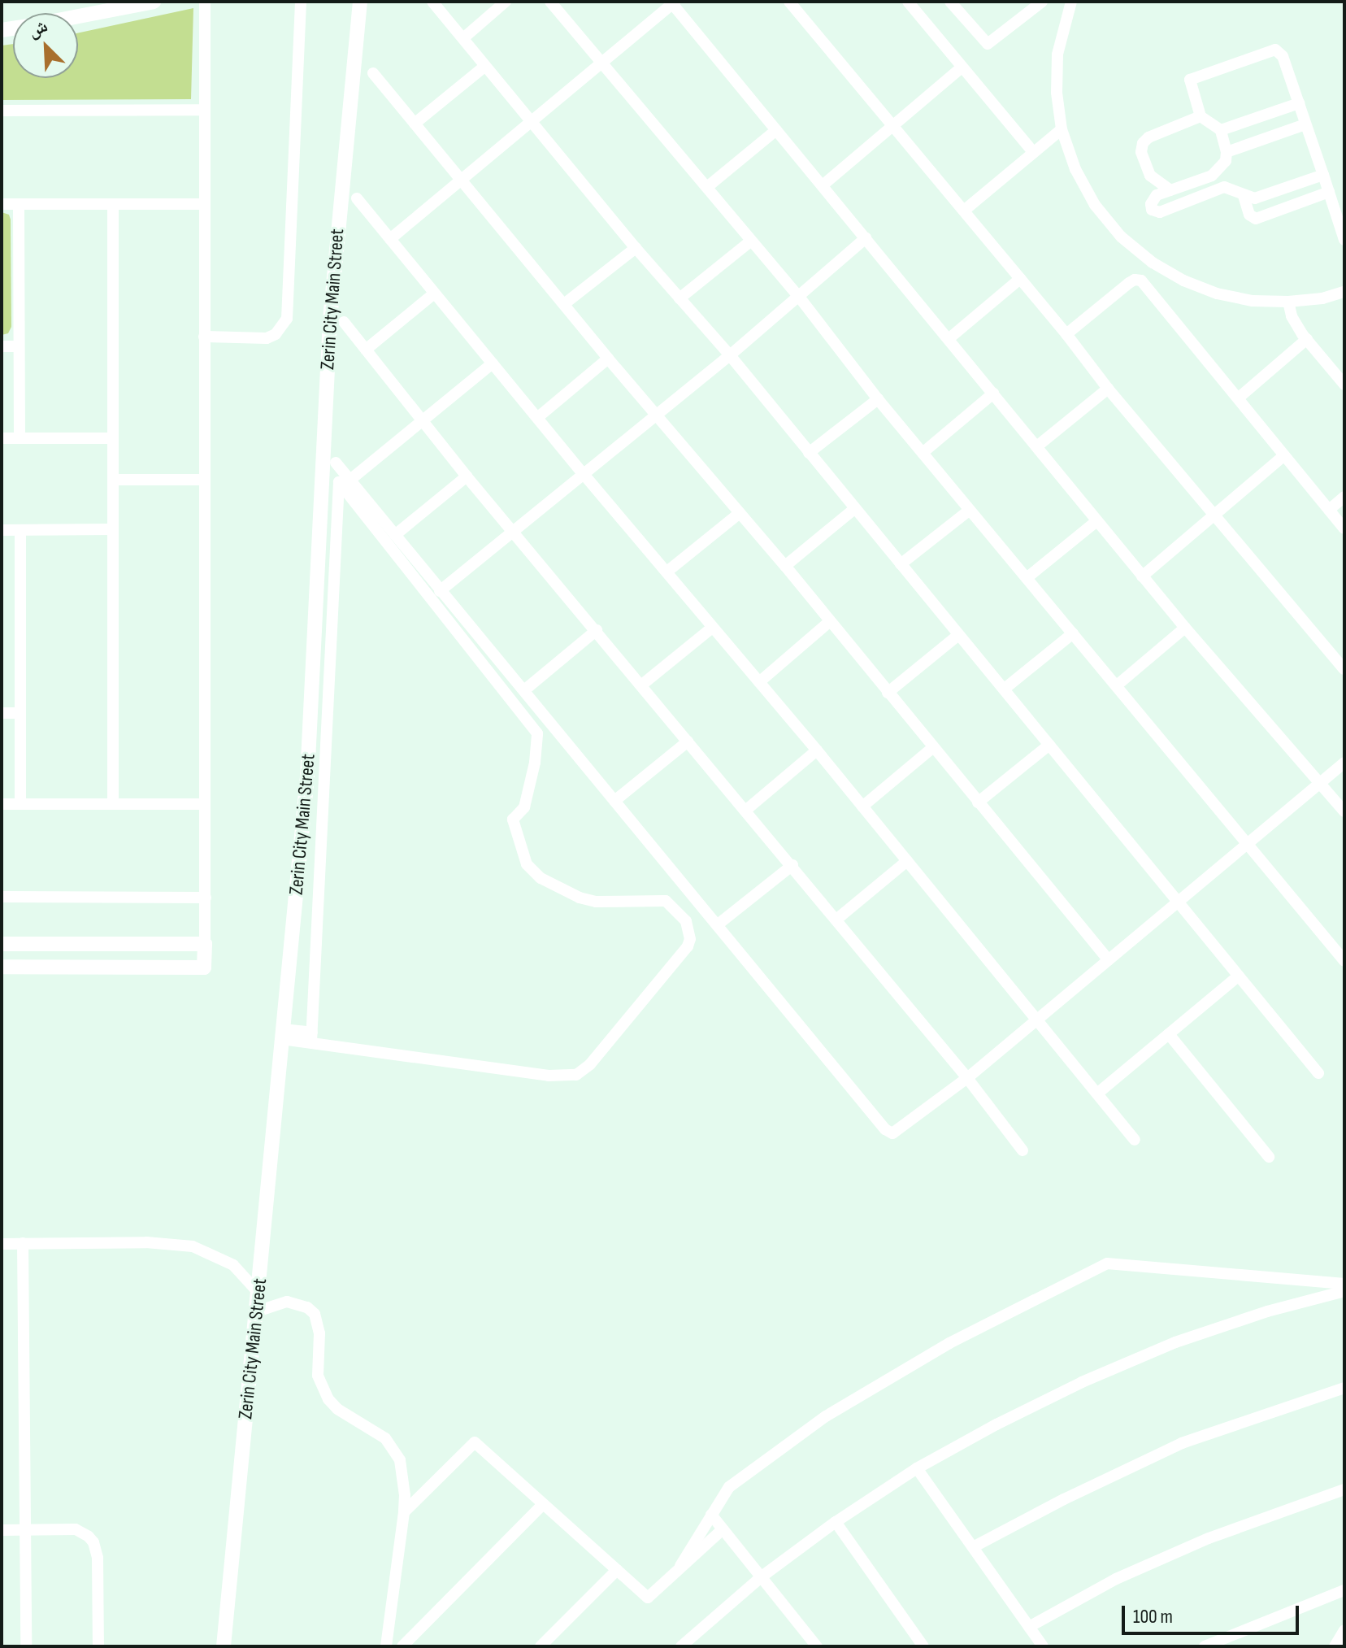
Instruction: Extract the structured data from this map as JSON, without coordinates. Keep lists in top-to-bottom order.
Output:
{
  "streets": {
    "street": ["Zerin City Main Street"]
  },
  "scale_bar": "100 m",
  "north": "top left"
}
